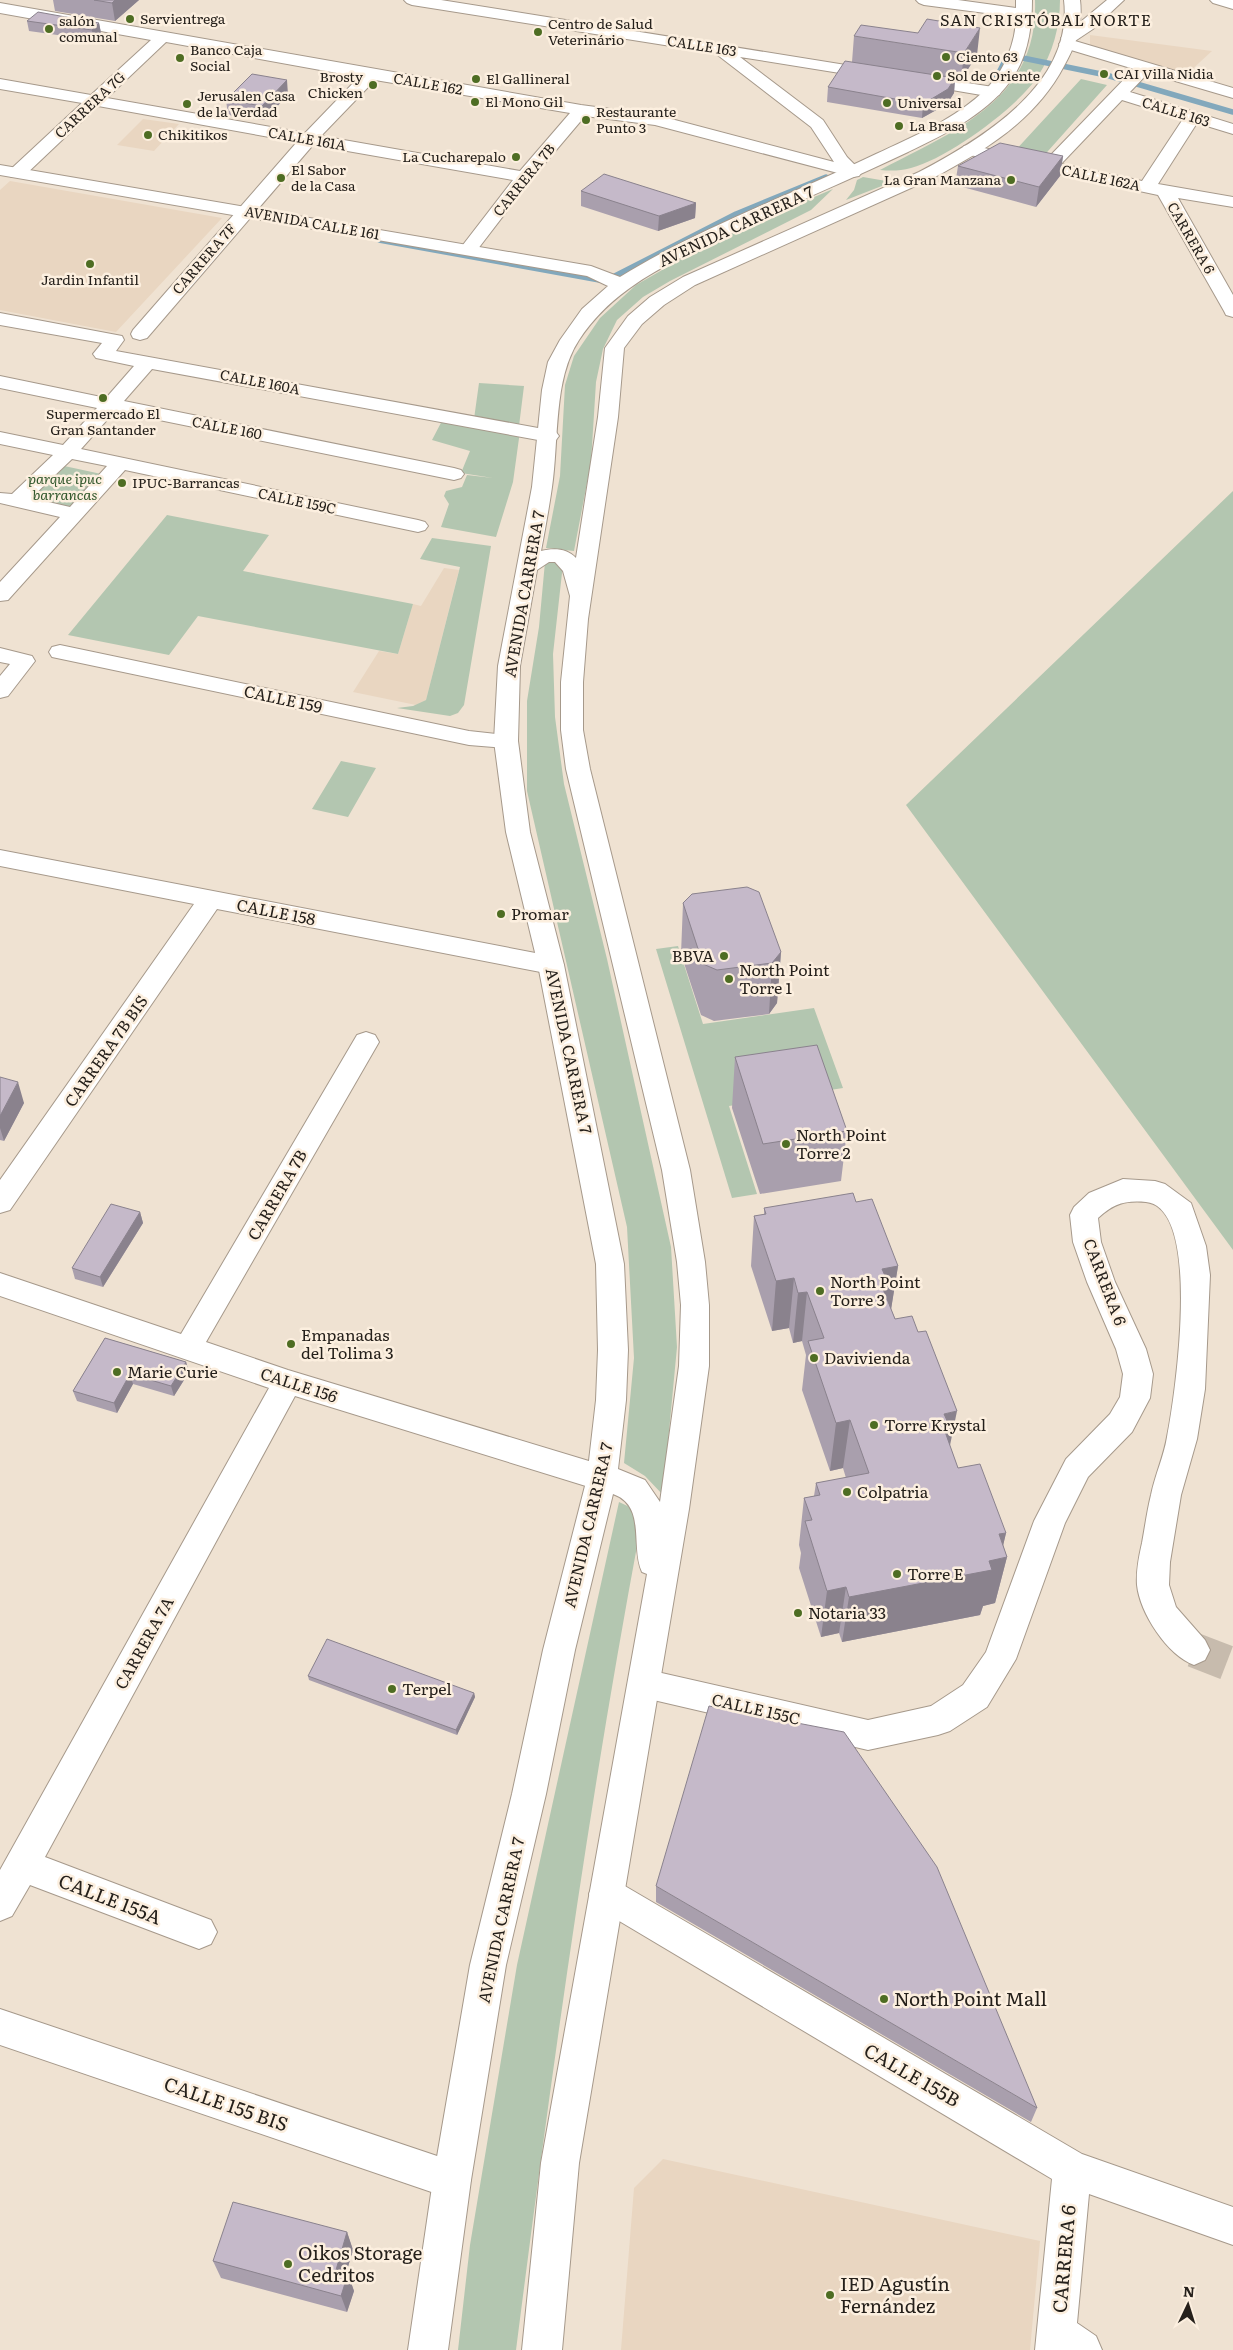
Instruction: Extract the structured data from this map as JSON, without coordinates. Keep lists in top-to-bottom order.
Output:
{
  "streets": {
    "street": [
      "CALLE 163",
      "CALLE 162",
      "CARRERA 7G",
      "CALLE 161A",
      "CALLE 162A",
      "CARRERA 7B",
      "AVENIDA CALLE 161",
      "AVENIDA CARRERA 7",
      "CARRERA 6",
      "CARRERA 7F",
      "CALLE 160A",
      "CALLE 160",
      "CALLE 159C",
      "CALLE 159",
      "CALLE 158",
      "CARRERA 7B BIS",
      "CALLE 156",
      "CARRERA 7A",
      "CALLE 155C",
      "CALLE 155A",
      "CALLE 155B",
      "CALLE 155 BIS"
    ]
  },
  "crossings": [
    ["CALLE 163", "AVENIDA CARRERA 7"],
    ["CALLE 162", "CARRERA 7G"],
    ["CALLE 162", "CARRERA 7B"],
    ["CALLE 162", "AVENIDA CARRERA 7"],
    ["CALLE 162", "CARRERA 7F"],
    ["CARRERA 7G", "CALLE 161A"],
    ["CARRERA 7G", "AVENIDA CALLE 161"],
    ["CALLE 161A", "CARRERA 7B"],
    ["CALLE 161A", "CARRERA 7F"],
    ["CALLE 162A", "AVENIDA CARRERA 7"],
    ["CALLE 162A", "CARRERA 6"],
    ["CARRERA 7B", "AVENIDA CALLE 161"],
    ["CARRERA 7B", "CALLE 156"],
    ["AVENIDA CALLE 161", "AVENIDA CARRERA 7"],
    ["AVENIDA CALLE 161", "CARRERA 7F"],
    ["AVENIDA CARRERA 7", "CALLE 160A"],
    ["AVENIDA CARRERA 7", "CALLE 159"],
    ["AVENIDA CARRERA 7", "CALLE 158"],
    ["AVENIDA CARRERA 7", "CALLE 156"],
    ["AVENIDA CARRERA 7", "CALLE 155C"],
    ["AVENIDA CARRERA 7", "CALLE 155B"],
    ["AVENIDA CARRERA 7", "CALLE 155 BIS"],
    ["CARRERA 6", "CALLE 155C"],
    ["CARRERA 6", "CALLE 155B"],
    ["CALLE 158", "CARRERA 7B BIS"],
    ["CALLE 156", "CARRERA 7A"],
    ["CARRERA 7A", "CALLE 155A"]
  ],
  "districts": ["SAN CRISTÓBAL NORTE"],
  "parks": ["parque ipuc barrancas"],
  "places": [
    "Servientrega",
    "salón comunal",
    "Centro de Salud Veterinário",
    "Ciento 63",
    "Banco Caja Social",
    "CAI Villa Nidia",
    "Sol de Oriente",
    "El Gallineral",
    "Brosty Chicken",
    "El Mono Gil",
    "Universal",
    "Jerusalen Casa de la Verdad",
    "Restaurante Punto 3",
    "La Brasa",
    "Chikitikos",
    "La Cucharepalo",
    "El Sabor de la Casa",
    "La Gran Manzana",
    "Jardin Infantil",
    "Supermercado El Gran Santander",
    "IPUC-Barrancas",
    "Promar",
    "BBVA",
    "North Point Torre 1",
    "North Point Torre 2",
    "North Point Torre 3",
    "Empanadas del Tolima 3",
    "Davivienda",
    "Marie Curie",
    "Torre Krystal",
    "Colpatria",
    "Torre E",
    "Notaria 33",
    "Terpel",
    "North Point Mall",
    "Oikos Storage Cedritos",
    "IED Agustín Fernández"
  ],
  "north": "top"
}
